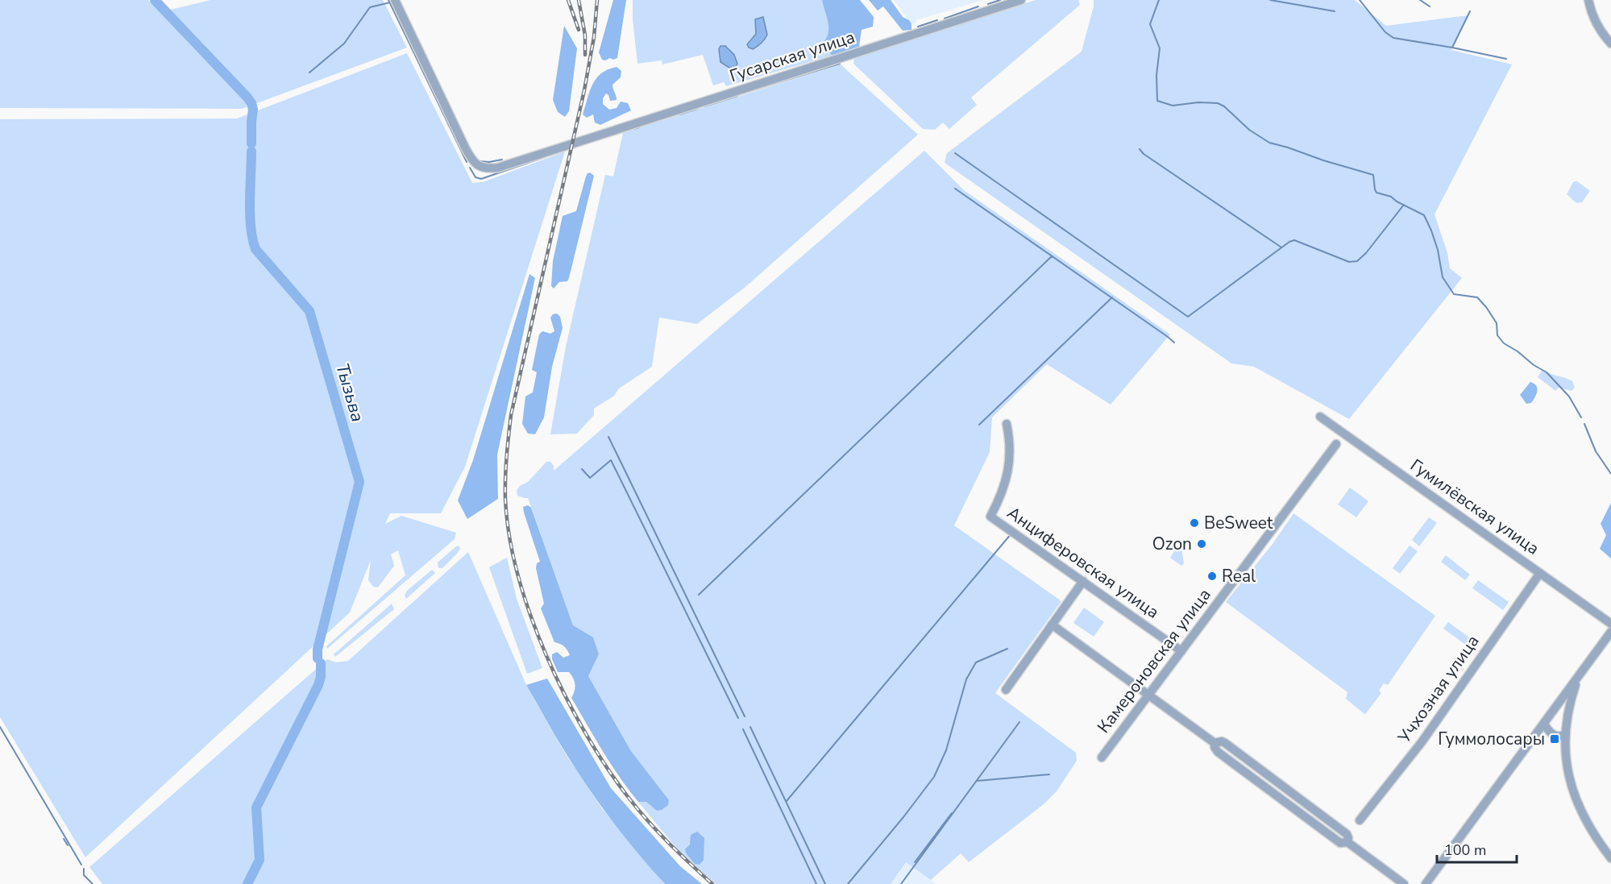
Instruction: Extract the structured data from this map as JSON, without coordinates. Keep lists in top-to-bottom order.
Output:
{
  "streets": {
    "street": [
      "Гусарская улица",
      "Гумилёвская улица",
      "Анциферовская улица",
      "Камероновская улица",
      "Учхозная улица"
    ]
  },
  "crossings": [
    ["Гумилёвская улица", "Учхозная улица"],
    ["Анциферовская улица", "Камероновская улица"]
  ],
  "water": ["Тызьва"],
  "places": {
    "other": ["BeSweet", "Ozon", "Real"],
    "transit": ["Гуммолосары"]
  },
  "scale_bar": "100 m"
}
